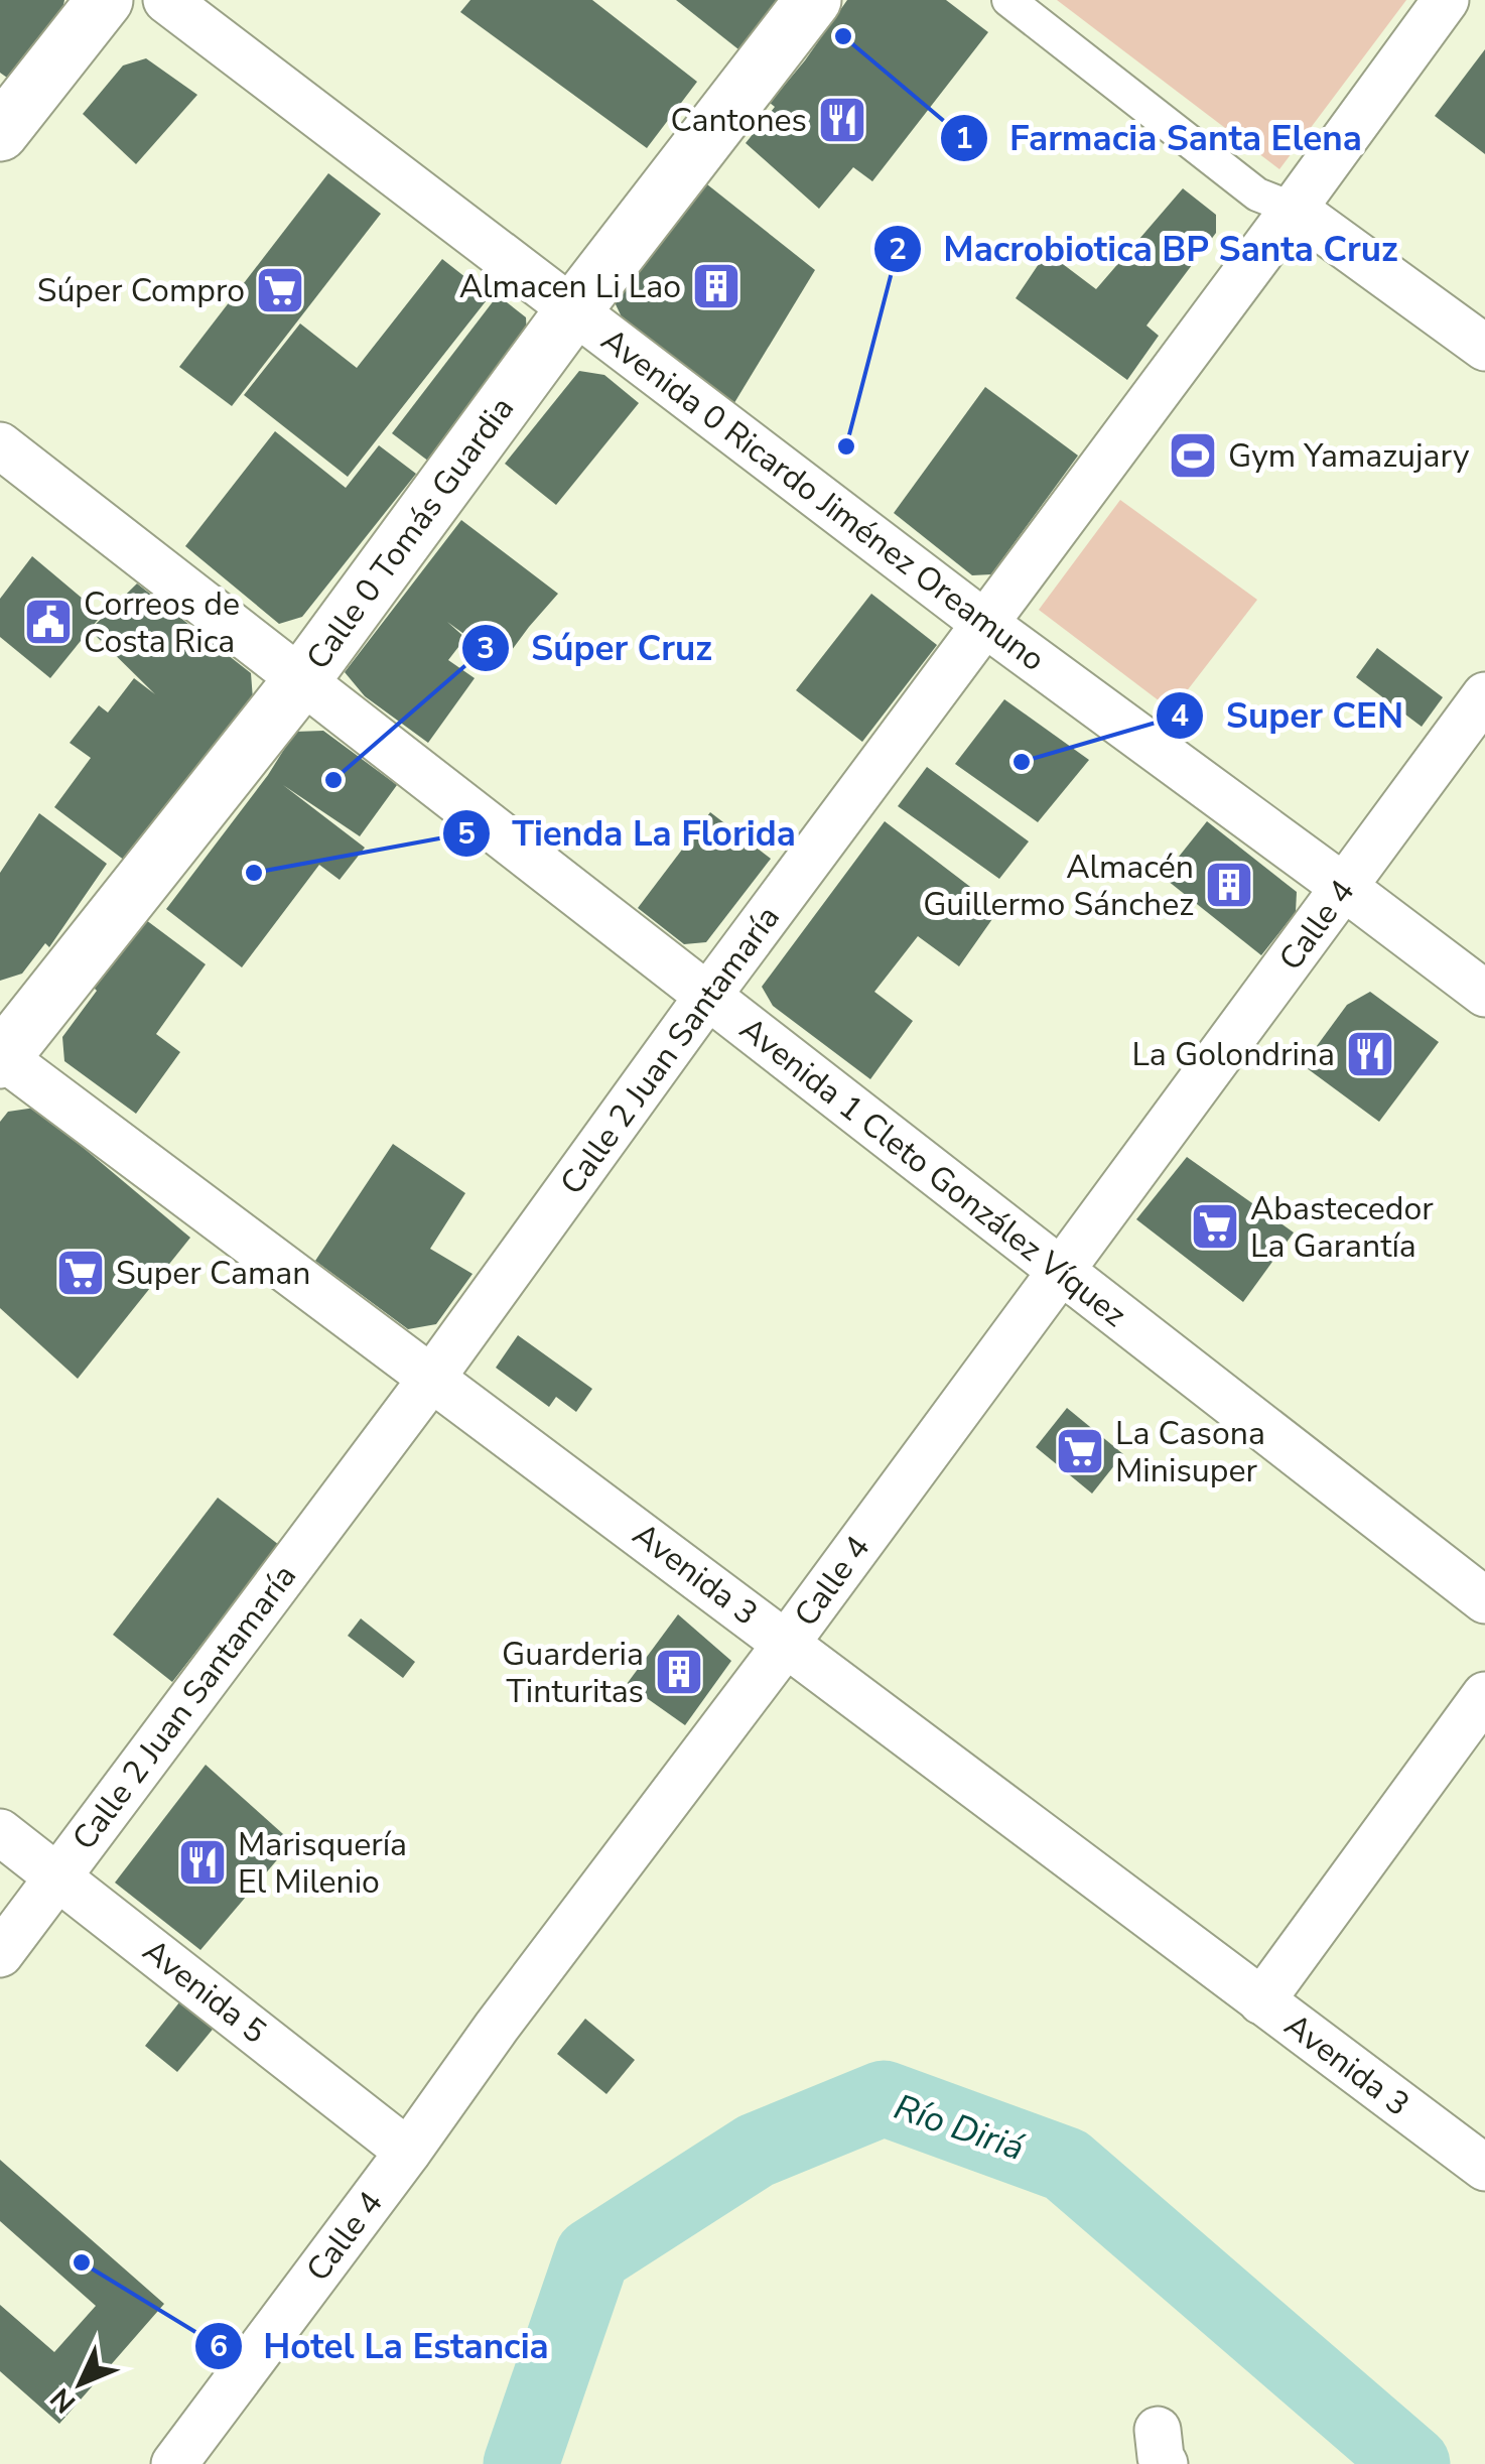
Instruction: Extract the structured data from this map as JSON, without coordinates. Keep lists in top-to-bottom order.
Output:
{
  "streets": {
    "street": [
      "Avenida 0 Ricardo Jiménez Oreamuno",
      "Calle 0 Tomás Guardia",
      "Calle 4",
      "Calle 2 Juan Santamaría",
      "Avenida 1 Cleto González Víquez",
      "Avenida 3",
      "Avenida 5"
    ]
  },
  "crossings": [
    ["Avenida 0 Ricardo Jiménez Oreamuno", "Calle 0 Tomás Guardia"],
    ["Avenida 0 Ricardo Jiménez Oreamuno", "Calle 4"],
    ["Avenida 0 Ricardo Jiménez Oreamuno", "Calle 2 Juan Santamaría"],
    ["Calle 0 Tomás Guardia", "Avenida 1 Cleto González Víquez"],
    ["Calle 0 Tomás Guardia", "Avenida 3"],
    ["Calle 4", "Avenida 1 Cleto González Víquez"],
    ["Calle 4", "Avenida 3"],
    ["Calle 4", "Avenida 5"],
    ["Calle 2 Juan Santamaría", "Avenida 1 Cleto González Víquez"],
    ["Calle 2 Juan Santamaría", "Avenida 3"],
    ["Calle 2 Juan Santamaría", "Avenida 5"]
  ],
  "water": ["Río Diriá"],
  "places": {
    "other": [
      "Farmacia Santa Elena",
      "Macrobiotica BP Santa Cruz",
      "Super CEN",
      "Súper Cruz",
      "Tienda La Florida",
      "Hotel La Estancia"
    ],
    "restaurant": ["Cantones", "La Golondrina", "Marisquería El Milenio"],
    "building": ["Almacen Li Lao", "Almacén Guillermo Sánchez", "Guarderia Tinturitas"],
    "supermarket": [
      "Súper Compro",
      "Abastecedor La Garantía",
      "Super Caman",
      "La Casona Minisuper"
    ],
    "sports": ["Gym Yamazujary"],
    "public building": ["Correos de Costa Rica"]
  },
  "north": "bottom left"
}
